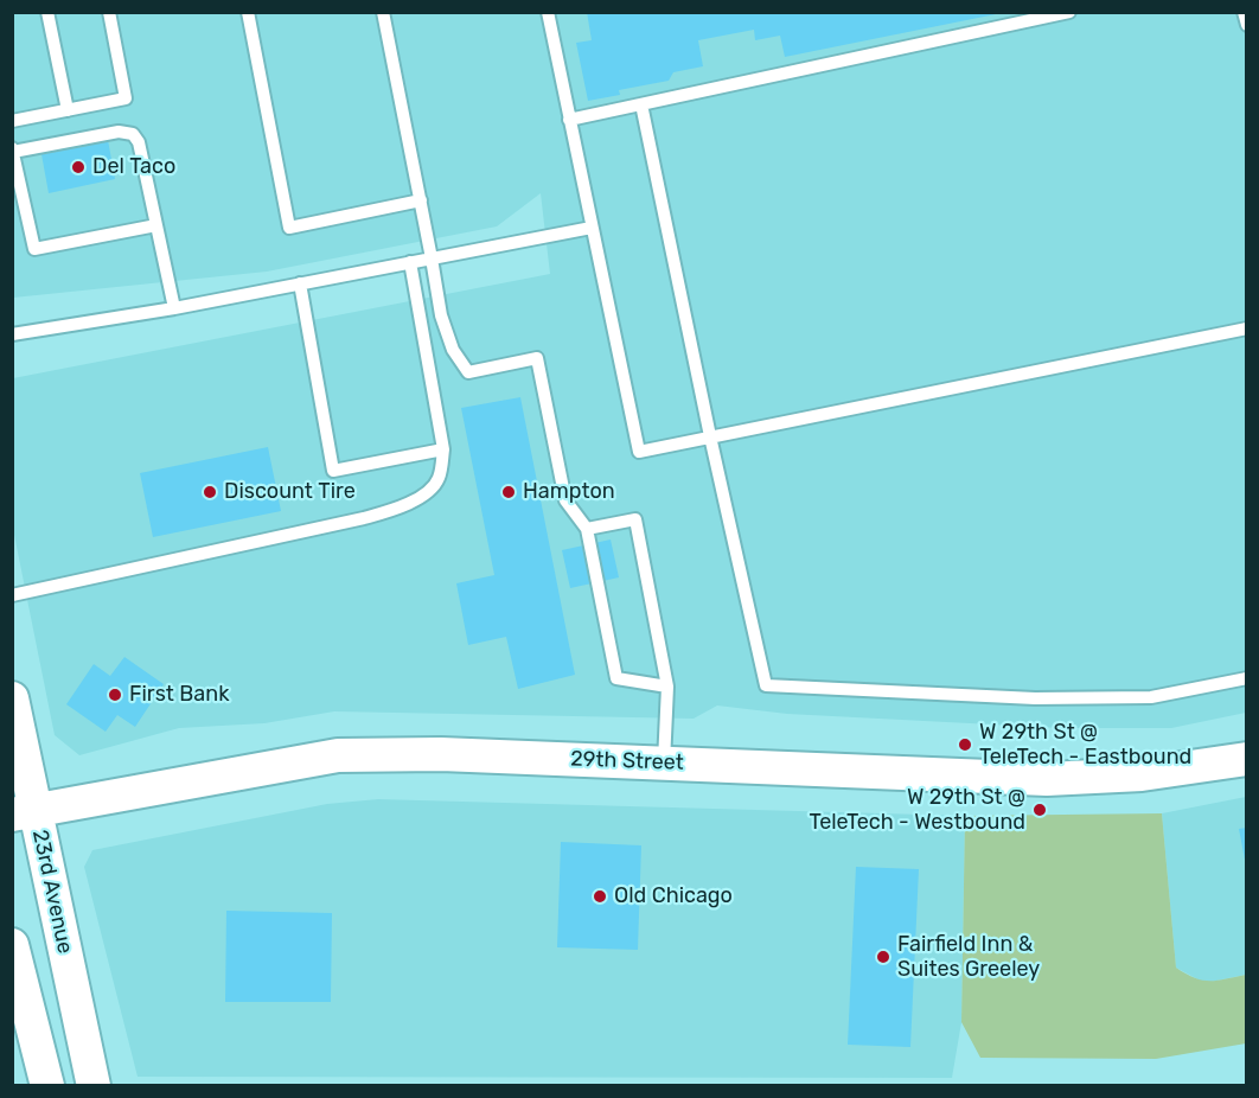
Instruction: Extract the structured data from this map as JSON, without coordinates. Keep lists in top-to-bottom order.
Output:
{
  "streets": {
    "street": ["29th Street", "23rd Avenue"]
  },
  "crossings": [
    ["29th Street", "23rd Avenue"]
  ],
  "places": [
    "Del Taco",
    "Discount Tire",
    "Hampton",
    "First Bank",
    "W 29th St @ TeleTech - Eastbound",
    "W 29th St @ TeleTech - Westbound",
    "Old Chicago",
    "Fairfield Inn & Suites Greeley"
  ]
}
